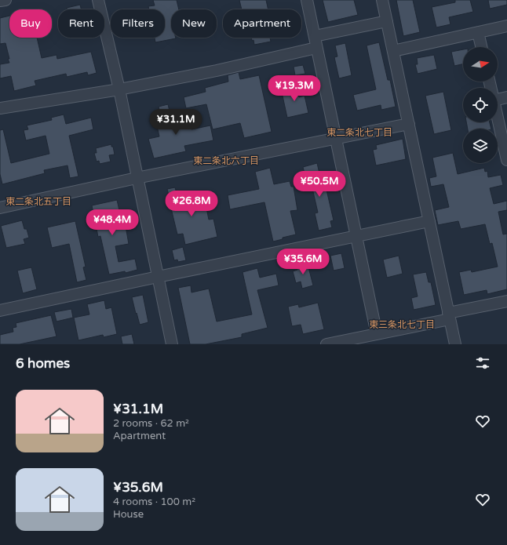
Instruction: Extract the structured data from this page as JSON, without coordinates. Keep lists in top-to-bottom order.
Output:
{
  "districts": [
    "東二条北七丁目",
    "東二条北六丁目",
    "東二条北五丁目",
    "東三条北七丁目"
  ],
  "north": "right",
  "page": {
    "chip": [
      "Buy",
      "Rent",
      "Filters",
      "New",
      "Apartment"
    ],
    "price": [
      "¥19.3M",
      "¥31.1M",
      "¥50.5M",
      "¥26.8M",
      "¥48.4M",
      "¥35.6M"
    ],
    "heading": "6 homes",
    "list": [
      {
        "name": "¥31.1M",
        "note": "2 rooms · 62 m² · Apartment"
      },
      {
        "name": "¥35.6M",
        "note": "4 rooms · 100 m² · House"
      }
    ]
  }
}
